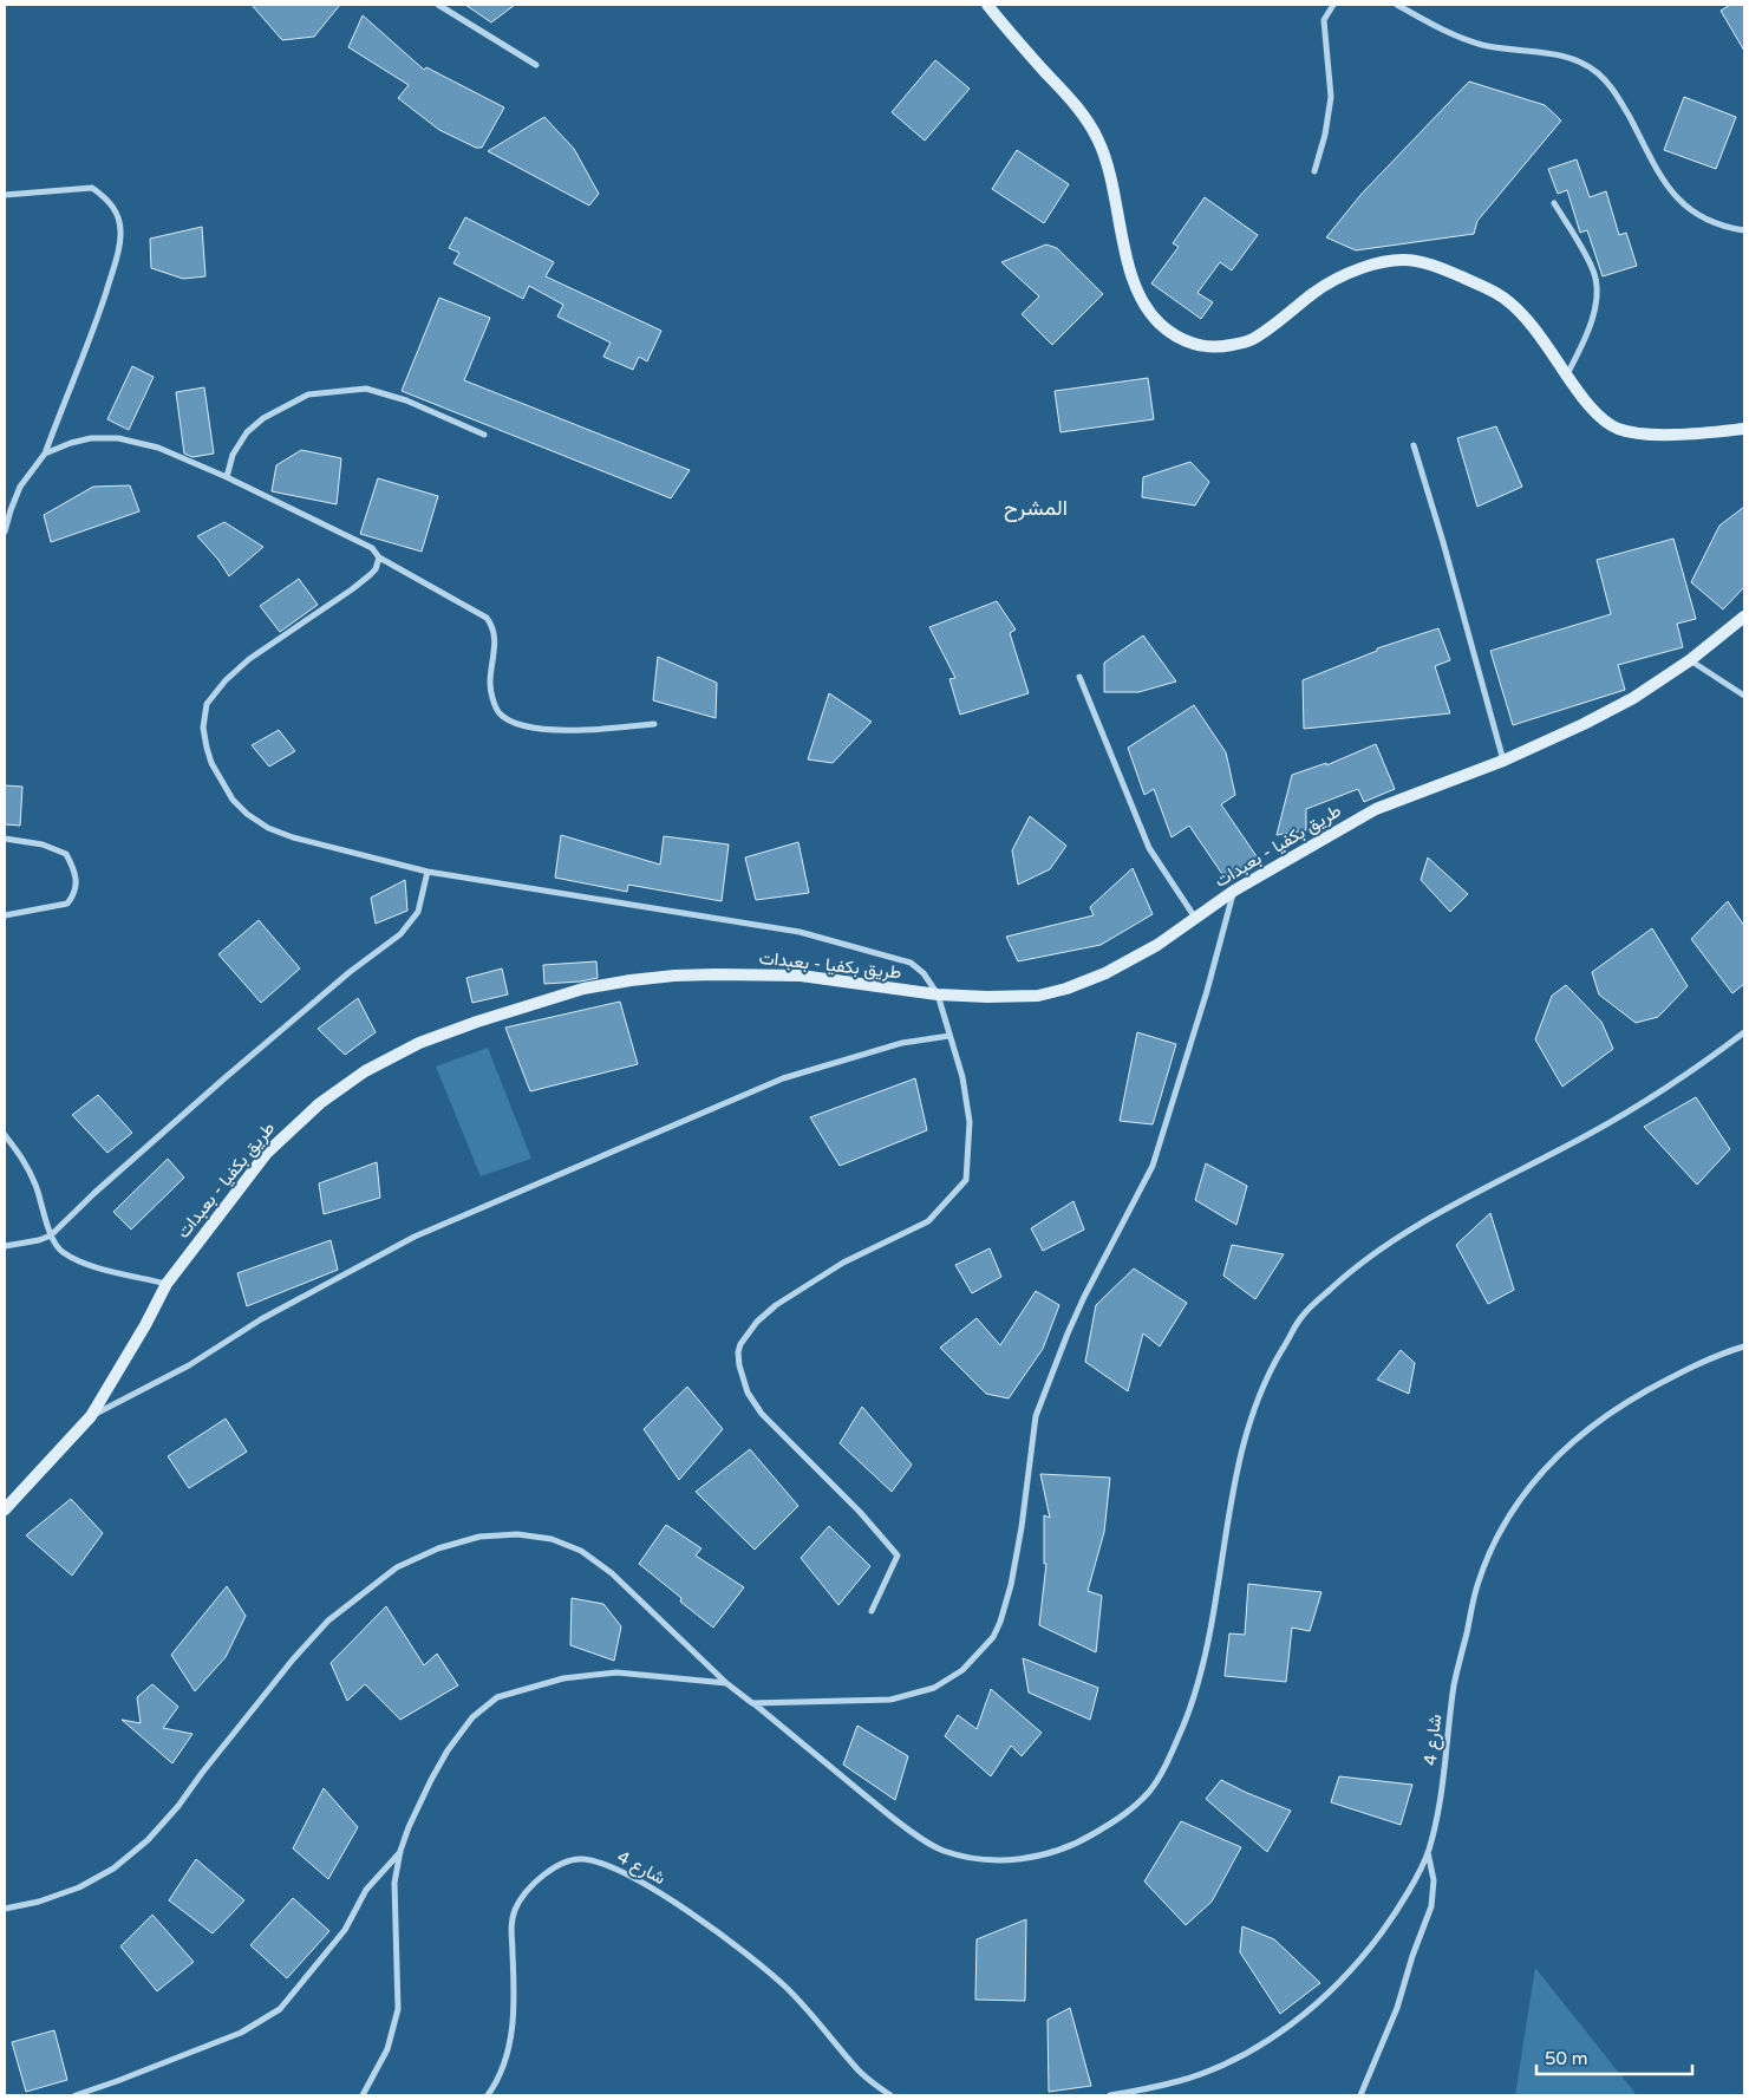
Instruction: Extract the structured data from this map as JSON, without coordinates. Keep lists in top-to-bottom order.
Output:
{
  "streets": {
    "main road": ["طريق بكفيا - بعبدات"],
    "street": ["شارع 4"]
  },
  "districts": ["المشرح"],
  "scale_bar": "50 m"
}
